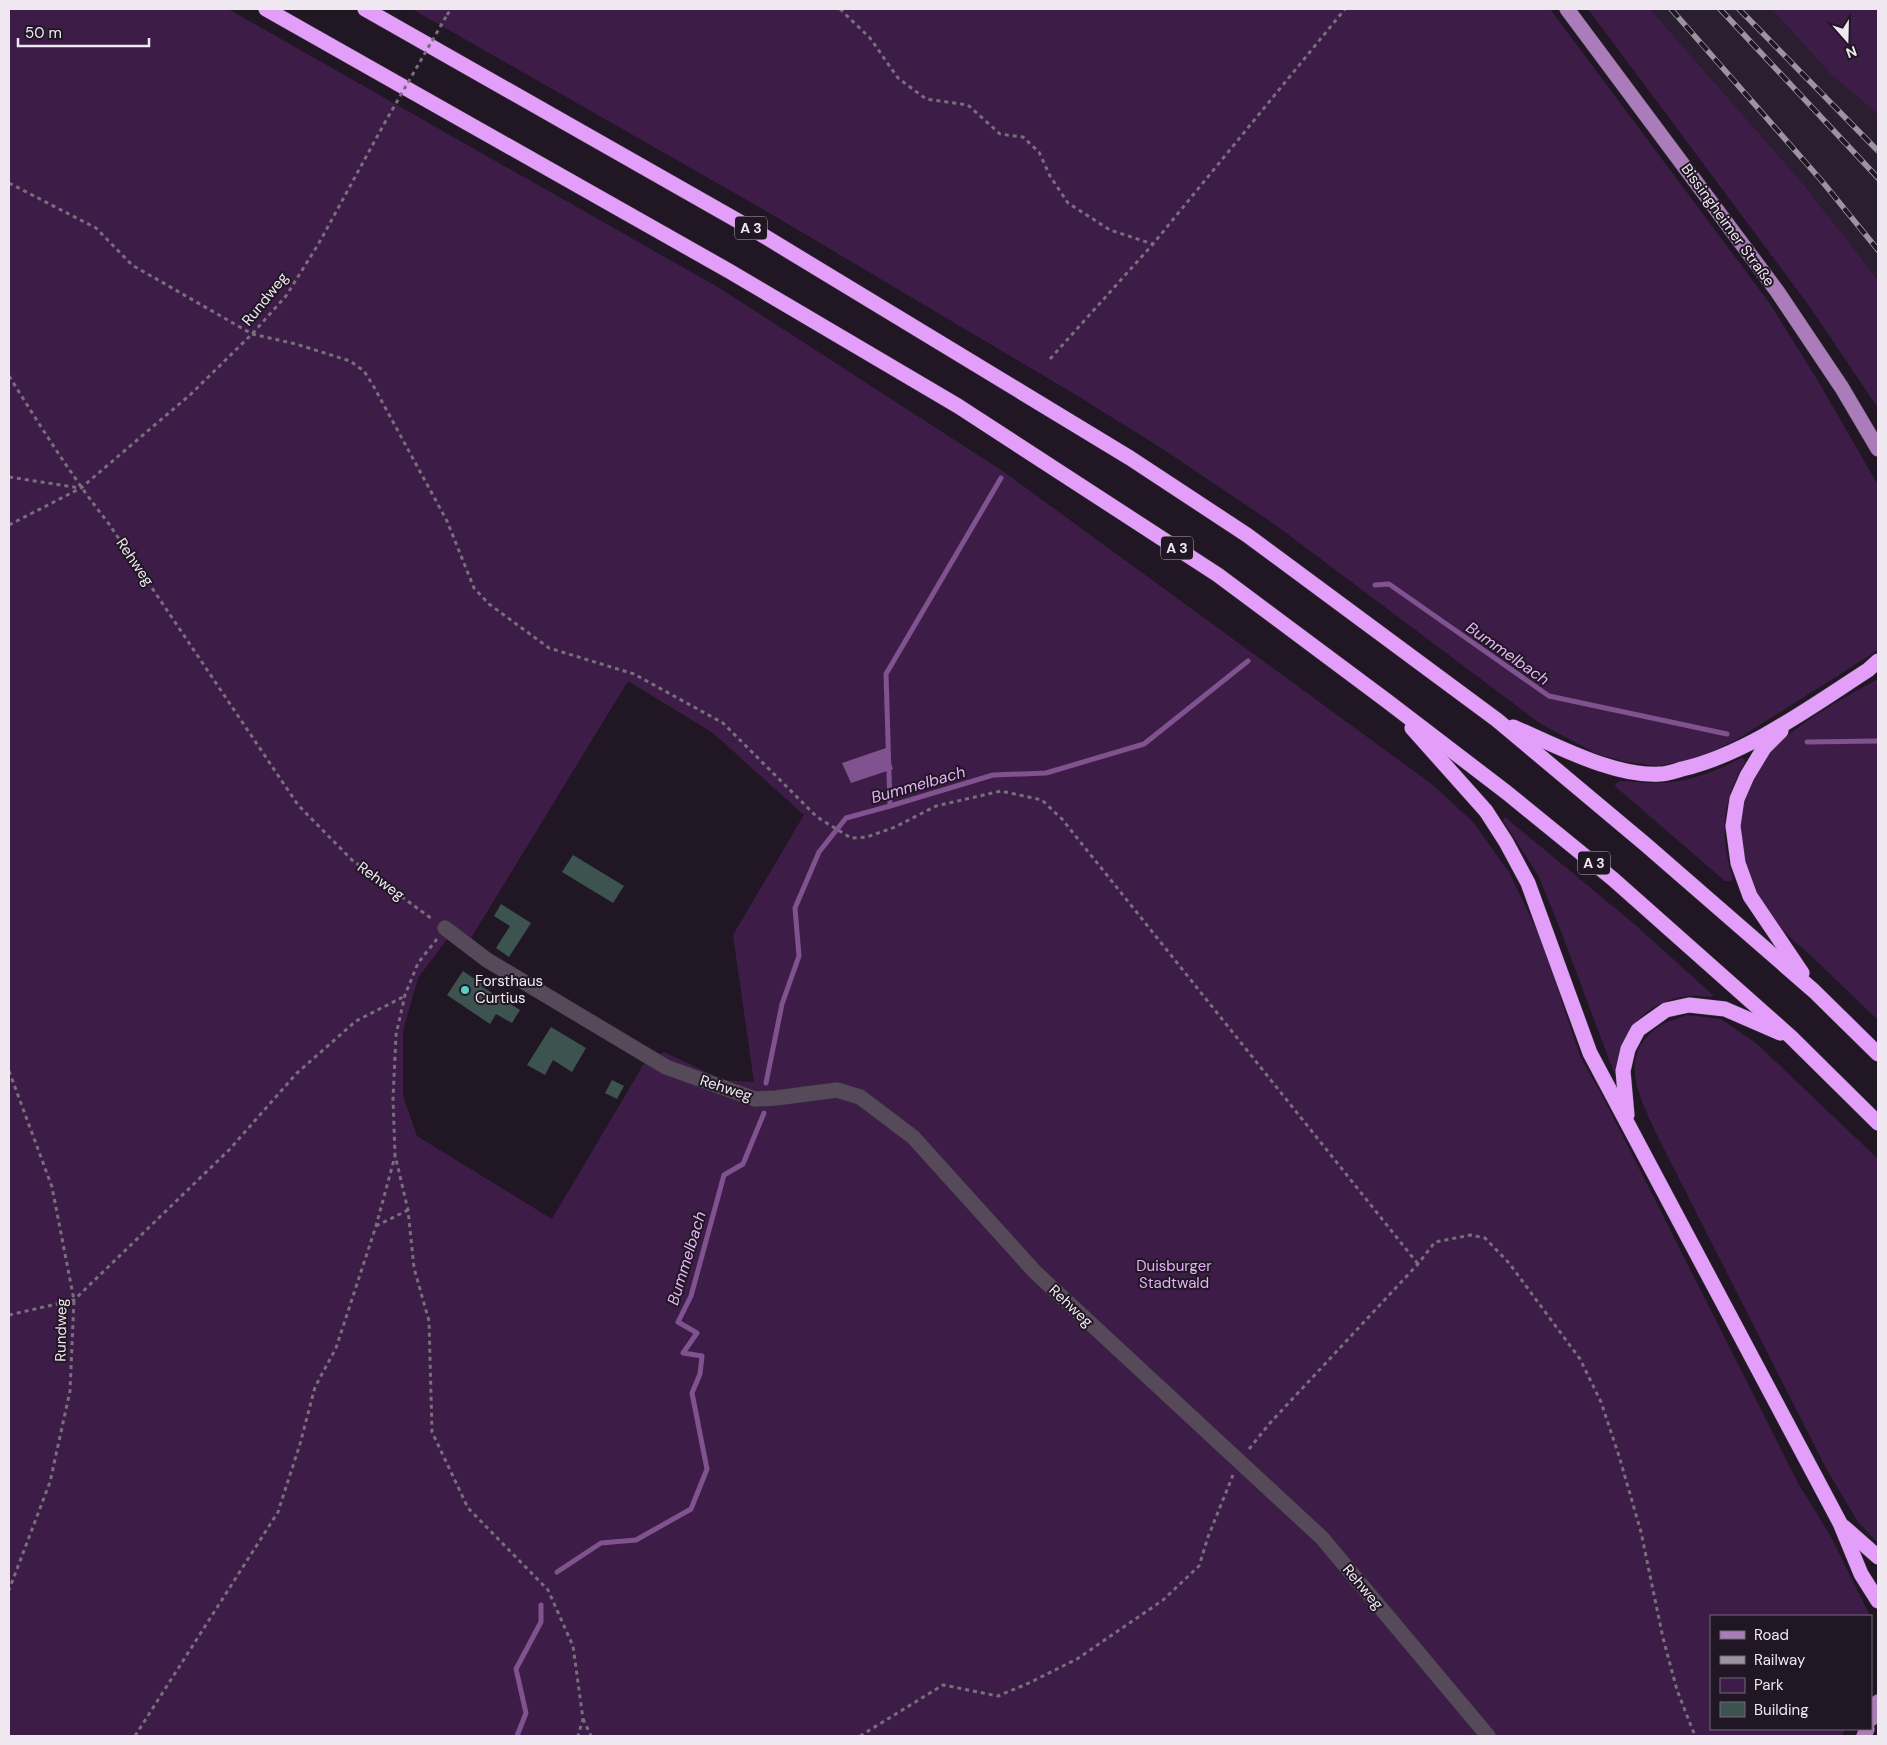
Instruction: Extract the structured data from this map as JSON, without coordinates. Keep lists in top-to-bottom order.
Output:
{
  "streets": {
    "highway": ["A 3"],
    "main road": ["Bissingheimer Straße"],
    "lane": ["Rehweg"],
    "path": ["Rundweg"]
  },
  "crossings": [
    ["Rundweg", "Rehweg"]
  ],
  "water": ["Bummelbach"],
  "parks": ["Duisburger Stadtwald"],
  "places": ["Forsthaus Curtius"],
  "legend": [
    "Road",
    "Railway",
    "Park",
    "Building"
  ],
  "scale_bar": "50 m",
  "north": "bottom"
}
